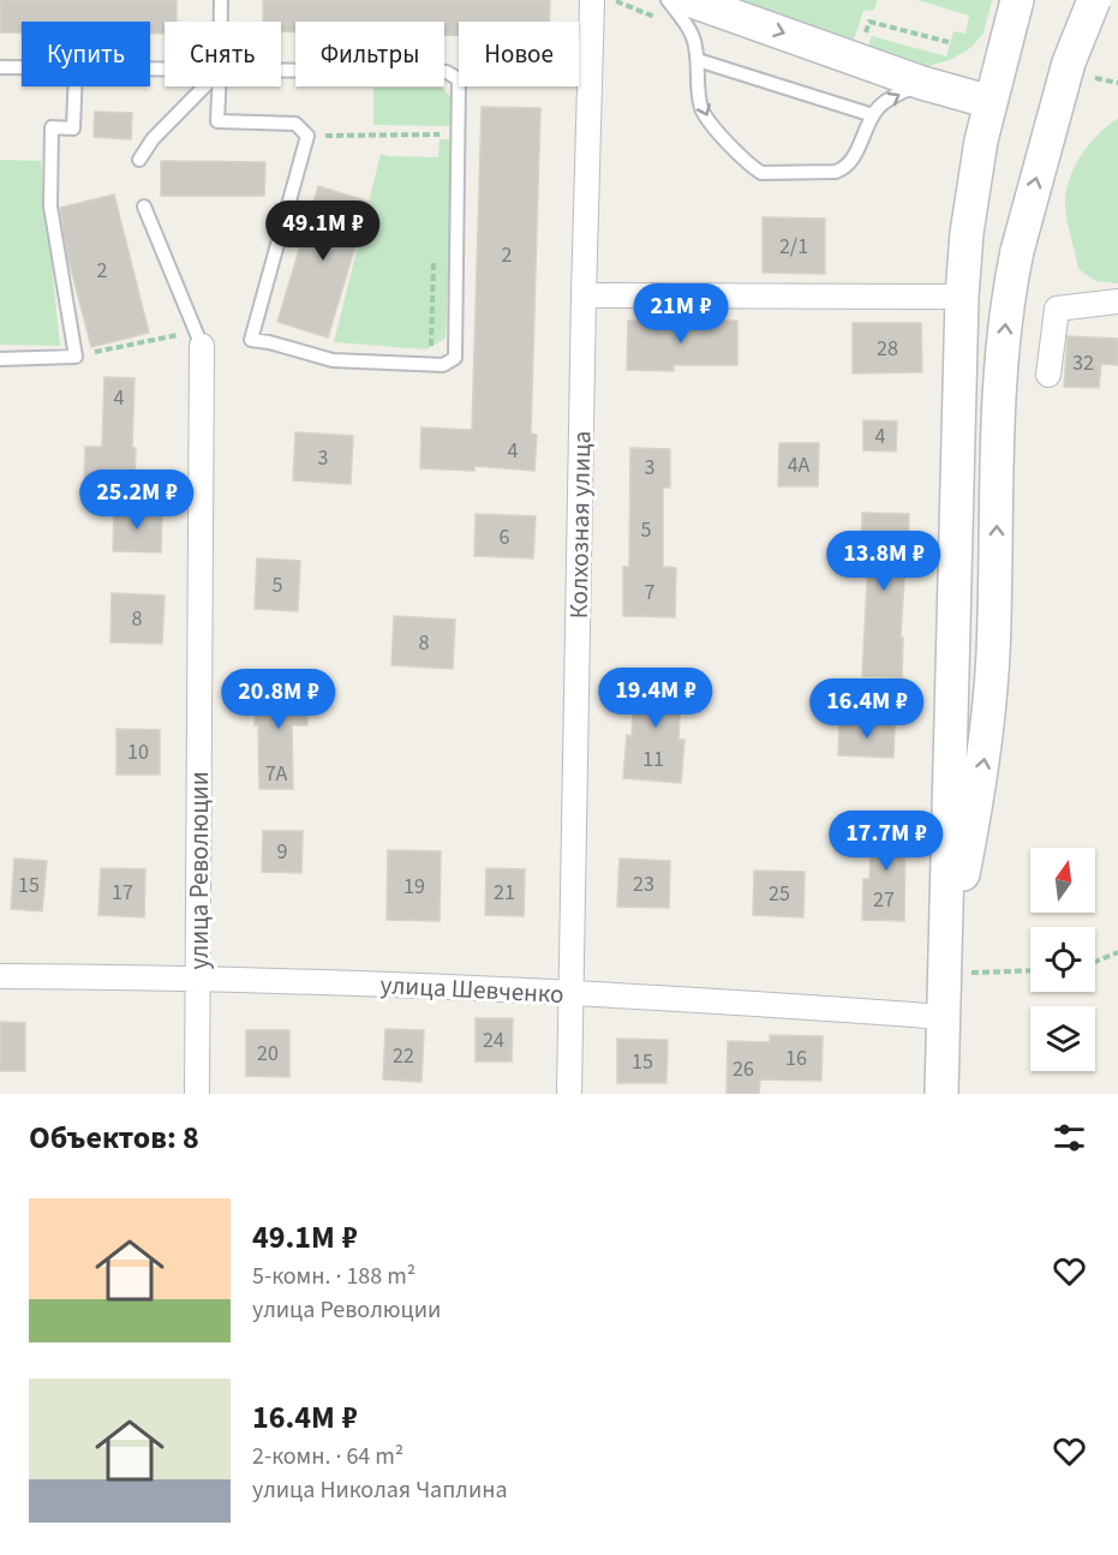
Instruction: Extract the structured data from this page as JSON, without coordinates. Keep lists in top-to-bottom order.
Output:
{
  "streets": {
    "street": ["Колхозная улица", "улица Революции", "улица Шевченко"]
  },
  "crossings": [
    ["Колхозная улица", "улица Шевченко"],
    ["улица Революции", "улица Шевченко"]
  ],
  "house_numbers": [
    "2/1",
    "2",
    "2",
    "28",
    "32",
    "4",
    "4",
    "4",
    "3",
    "4А",
    "3",
    "5",
    "6",
    "5",
    "7",
    "8",
    "8",
    "10",
    "11",
    "7А",
    "9",
    "23",
    "15",
    "19",
    "17",
    "21",
    "25",
    "27",
    "24",
    "20",
    "22",
    "16",
    "15",
    "26"
  ],
  "north": "top",
  "page": {
    "chip": [
      "Купить",
      "Снять",
      "Фильтры",
      "Новое"
    ],
    "price": [
      "49.1M ₽",
      "21M ₽",
      "25.2M ₽",
      "13.8M ₽",
      "19.4M ₽",
      "20.8M ₽",
      "16.4M ₽",
      "17.7M ₽"
    ],
    "heading": "Объектов: 8",
    "list": [
      {
        "name": "49.1M ₽",
        "note": "5-комн. · 188 m² · улица Революции"
      },
      {
        "name": "16.4M ₽",
        "note": "2-комн. · 64 m² · улица Николая Чаплина"
      }
    ]
  }
}
